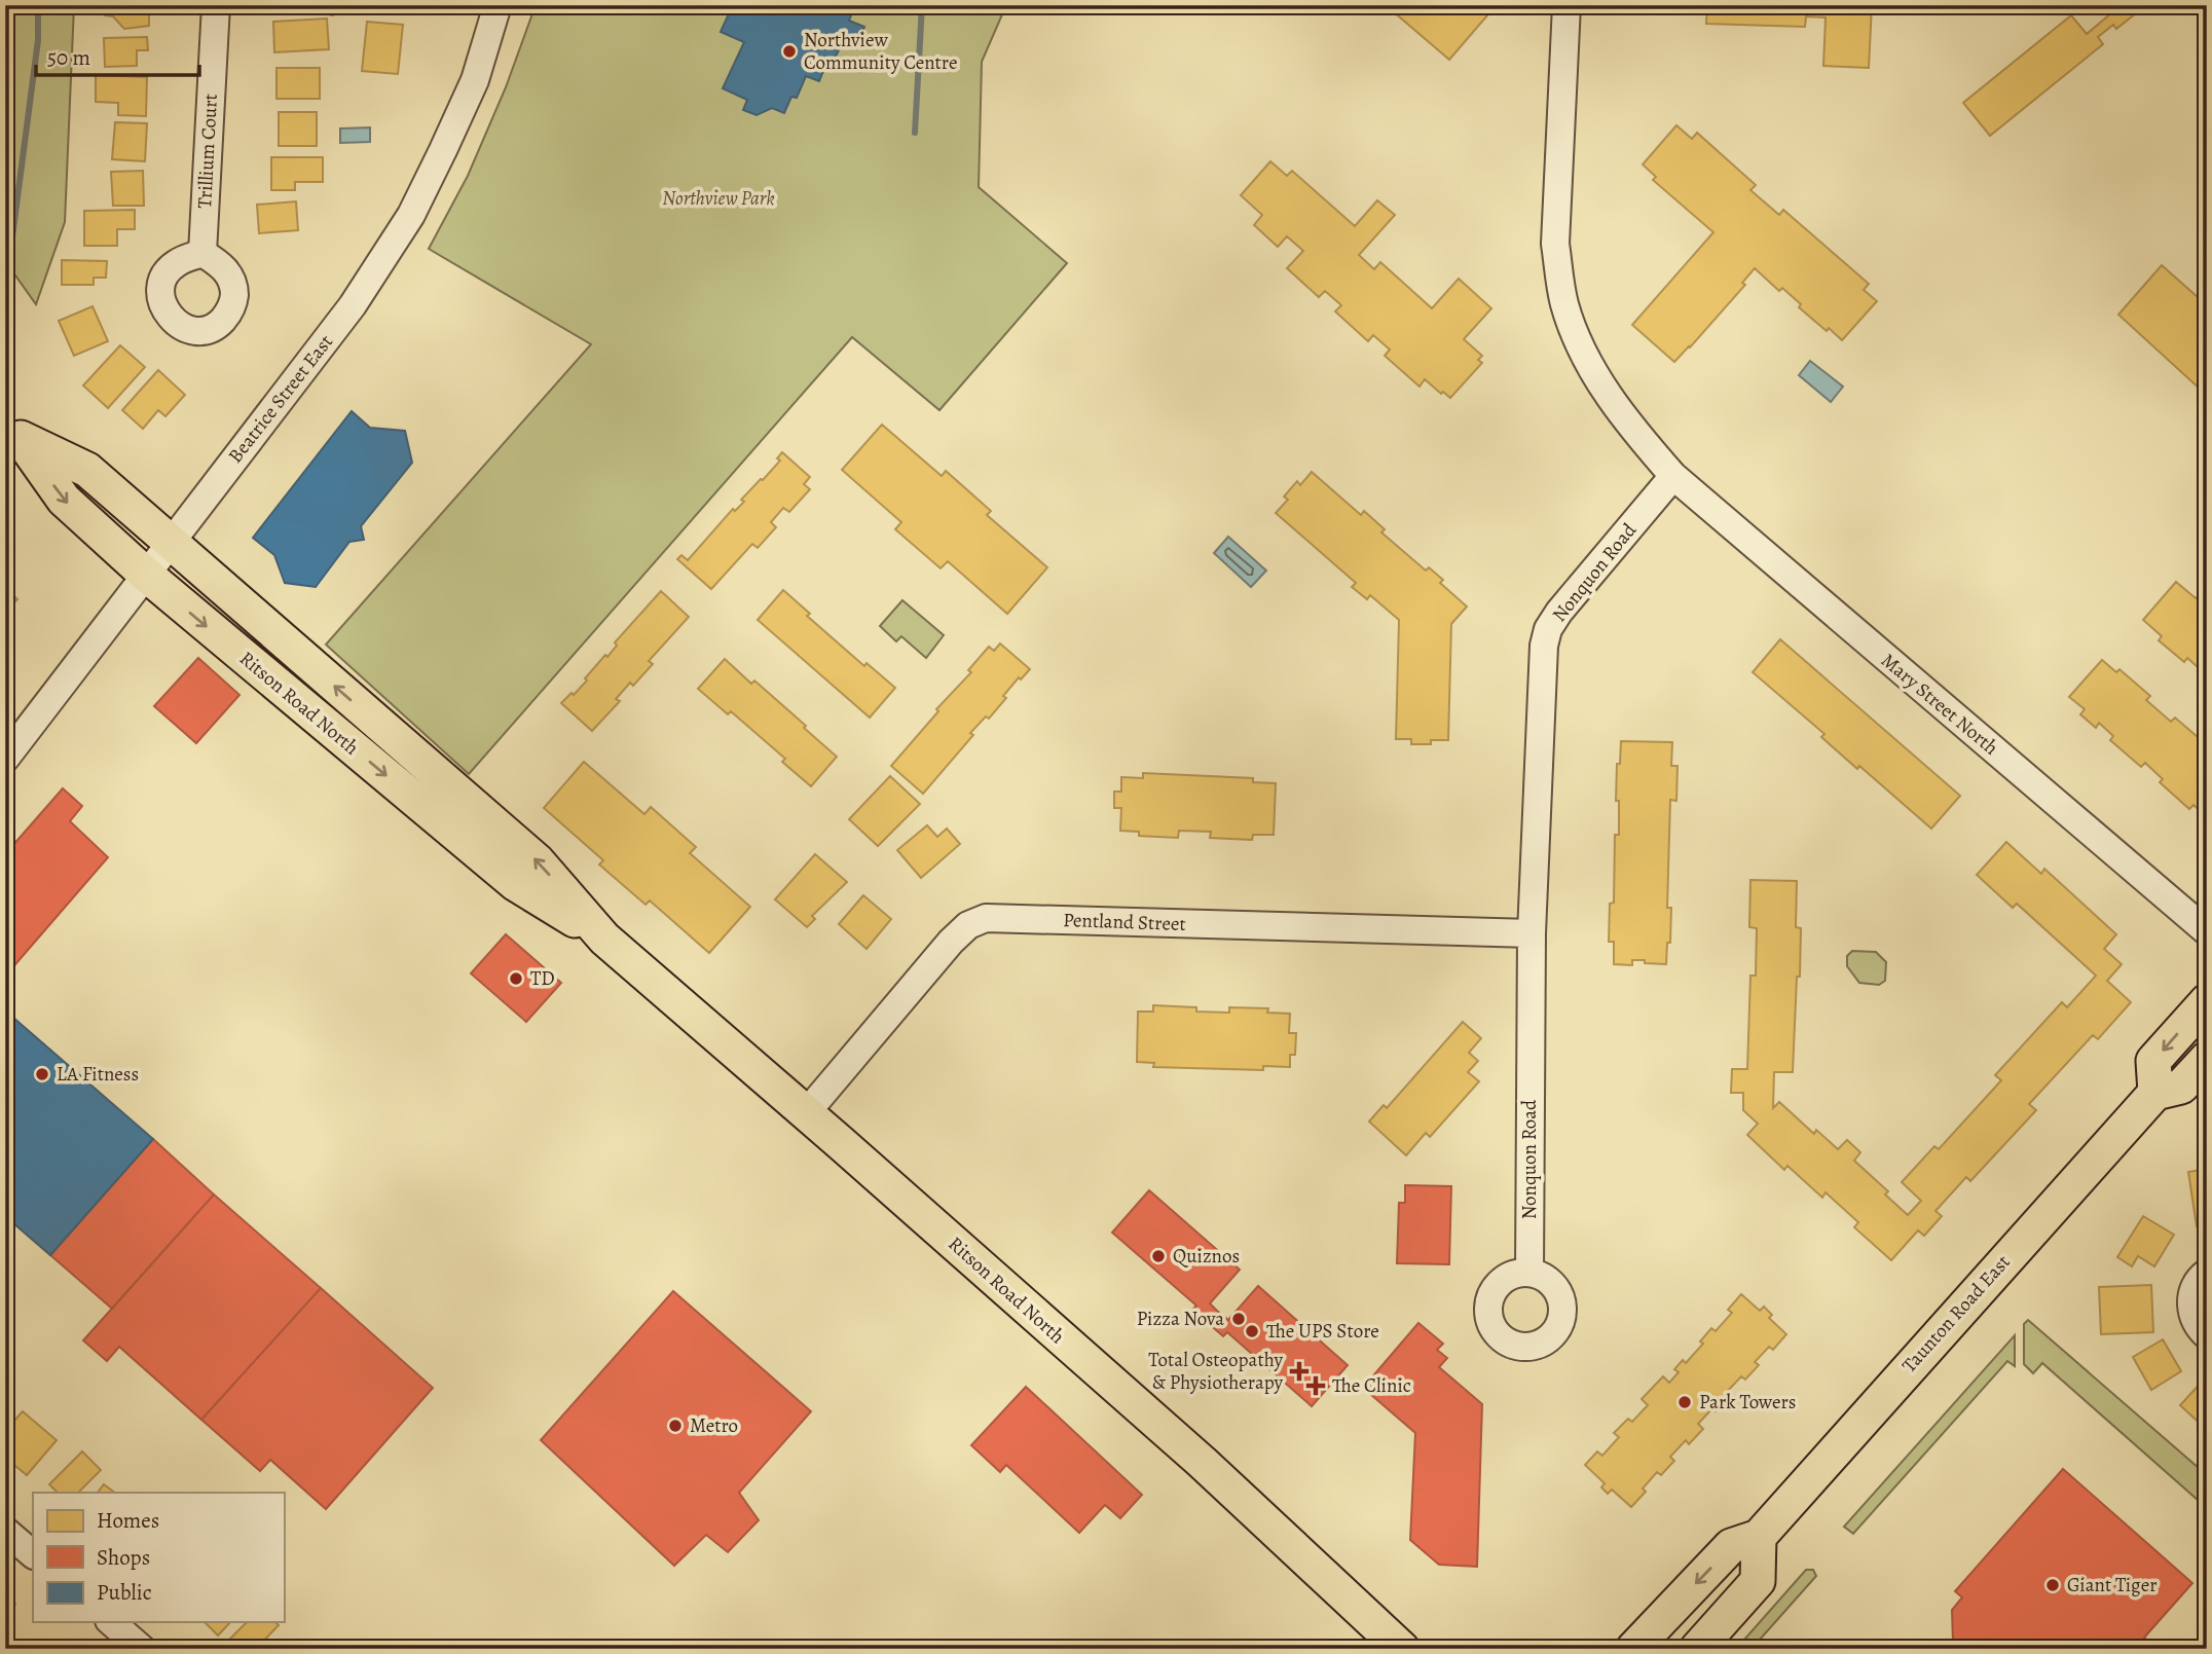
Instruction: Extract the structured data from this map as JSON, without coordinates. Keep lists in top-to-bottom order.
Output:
{
  "streets": {
    "main road": ["Ritson Road North", "Taunton Road East"],
    "street": [
      "Trillium Court",
      "Beatrice Street East",
      "Nonquon Road",
      "Mary Street North",
      "Pentland Street"
    ]
  },
  "crossings": [
    ["Beatrice Street East", "Ritson Road North"],
    ["Nonquon Road", "Mary Street North"],
    ["Nonquon Road", "Pentland Street"],
    ["Ritson Road North", "Pentland Street"]
  ],
  "parks": ["Northview Park"],
  "places": {
    "other": [
      "Northview Community Centre",
      "TD",
      "LA Fitness",
      "Quiznos",
      "Pizza Nova",
      "The UPS Store",
      "Park Towers",
      "Metro",
      "Giant Tiger"
    ],
    "health": ["Total Osteopathy & Physiotherapy", "The Clinic"]
  },
  "legend": ["Homes", "Shops", "Public"],
  "scale_bar": "50 m"
}
